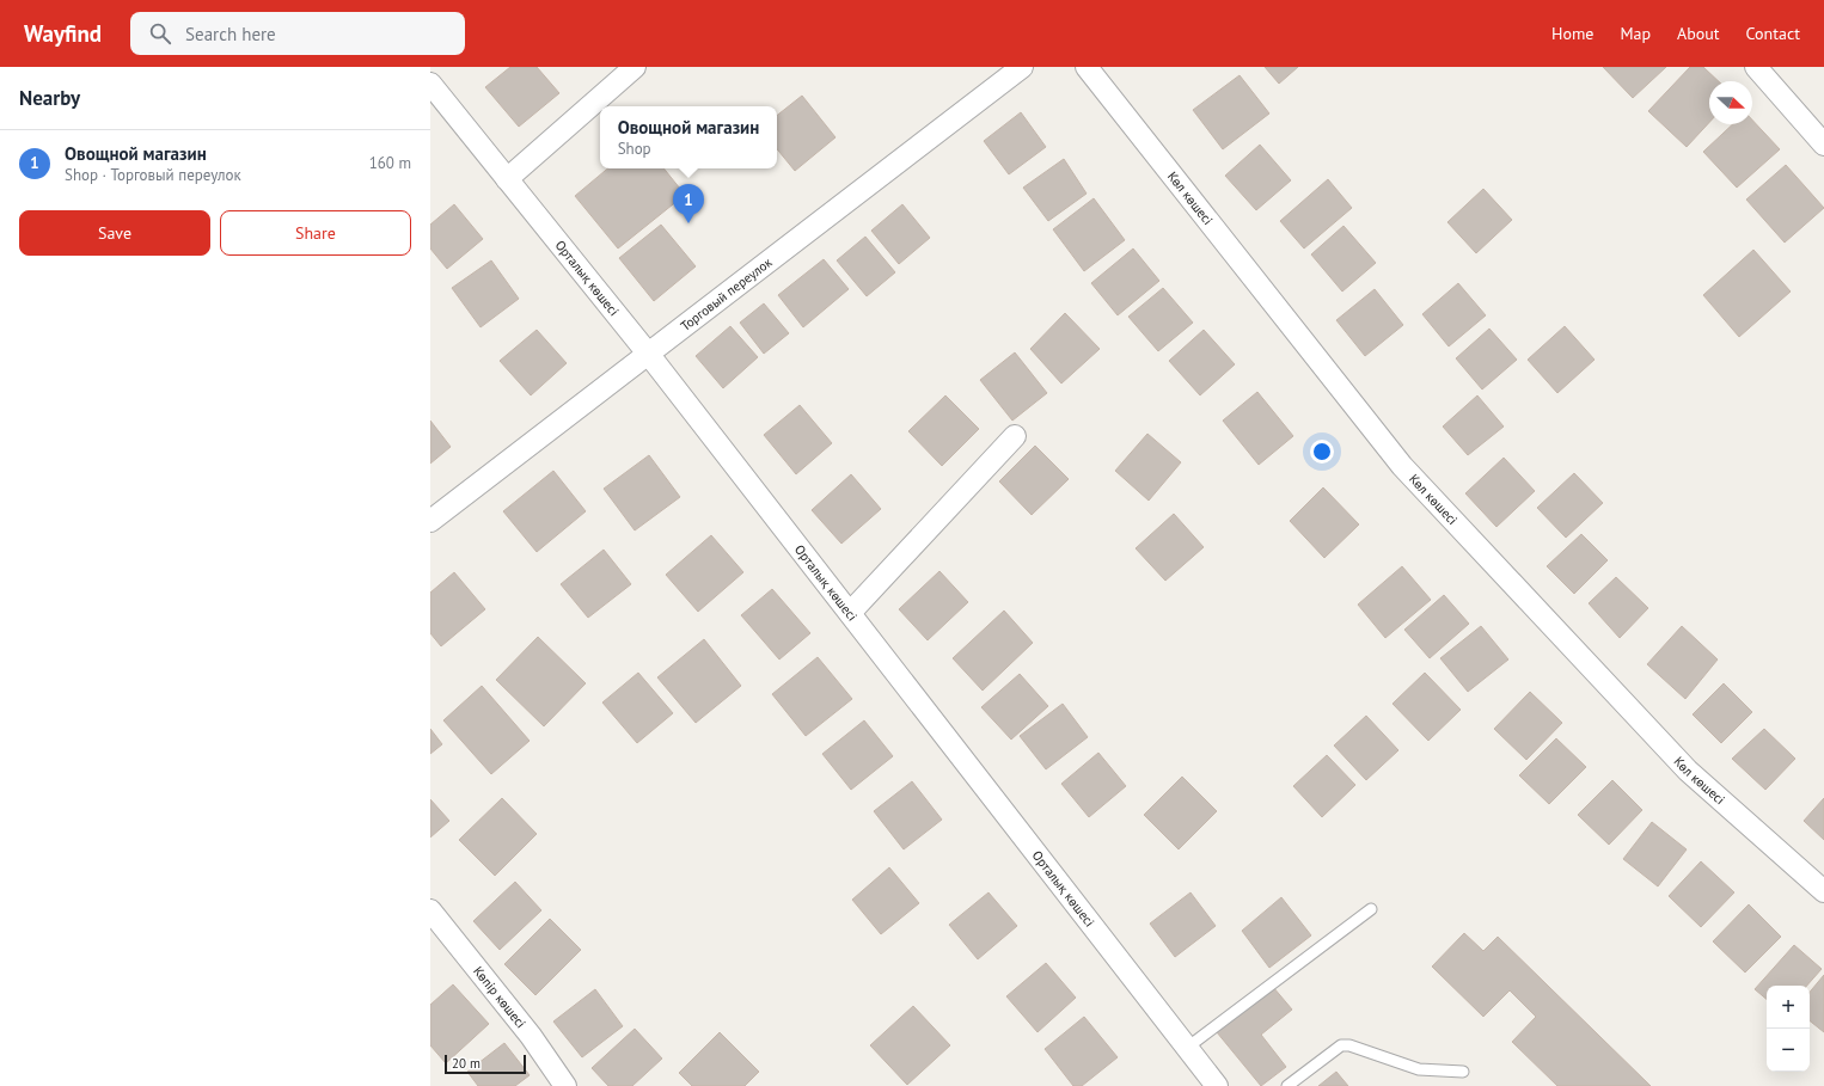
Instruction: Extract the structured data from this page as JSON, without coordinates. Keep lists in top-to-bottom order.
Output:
{
  "streets": {
    "street": [
      "Көл көшесі",
      "Орталық көшесі",
      "Торговый переулок",
      "Көпір көшесі"
    ]
  },
  "crossings": [
    ["Орталық көшесі", "Торговый переулок"]
  ],
  "scale_bar": "20 m",
  "north": "right",
  "page": {
    "header": "Wayfind",
    "search": "Search here",
    "nav": [
      "Home",
      "Map",
      "About",
      "Contact"
    ],
    "heading": "Nearby",
    "popup": ["Овощной магазин", "Shop"],
    "list": [
      {
        "mark": "1",
        "name": "Овощной магазин",
        "note": "Shop · Торговый переулок",
        "value": "160 m"
      }
    ],
    "pins": "1",
    "buttons": ["Save", "Share"],
    "map_buttons": ["+", "−"],
    "scale": "20 m"
  }
}
